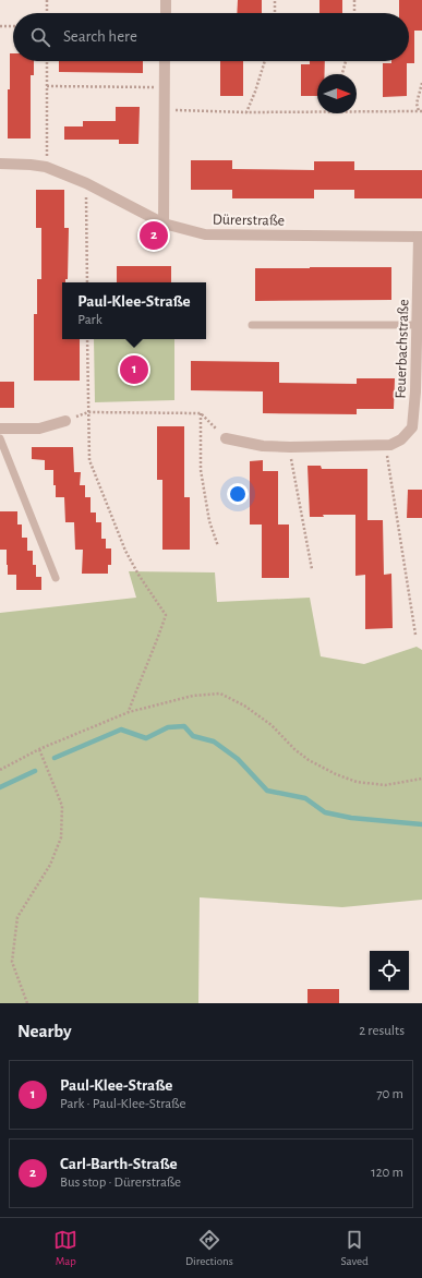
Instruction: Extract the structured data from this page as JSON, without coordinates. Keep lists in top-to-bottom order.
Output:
{
  "streets": {
    "street": ["Dürerstraße", "Feuerbachstraße"]
  },
  "crossings": [
    ["Dürerstraße", "Feuerbachstraße"]
  ],
  "north": "right",
  "page": {
    "search": "Search here",
    "pins": ["2", "1"],
    "popup": ["Paul-Klee-Straße", "Park"],
    "heading": ["Nearby", "2 results"],
    "list": [
      {
        "mark": "1",
        "name": "Paul-Klee-Straße",
        "note": "Park · Paul-Klee-Straße",
        "value": "70 m"
      },
      {
        "mark": "2",
        "name": "Carl-Barth-Straße",
        "note": "Bus stop · Dürerstraße",
        "value": "120 m"
      }
    ],
    "nav": ["Map", "Directions", "Saved"]
  }
}
